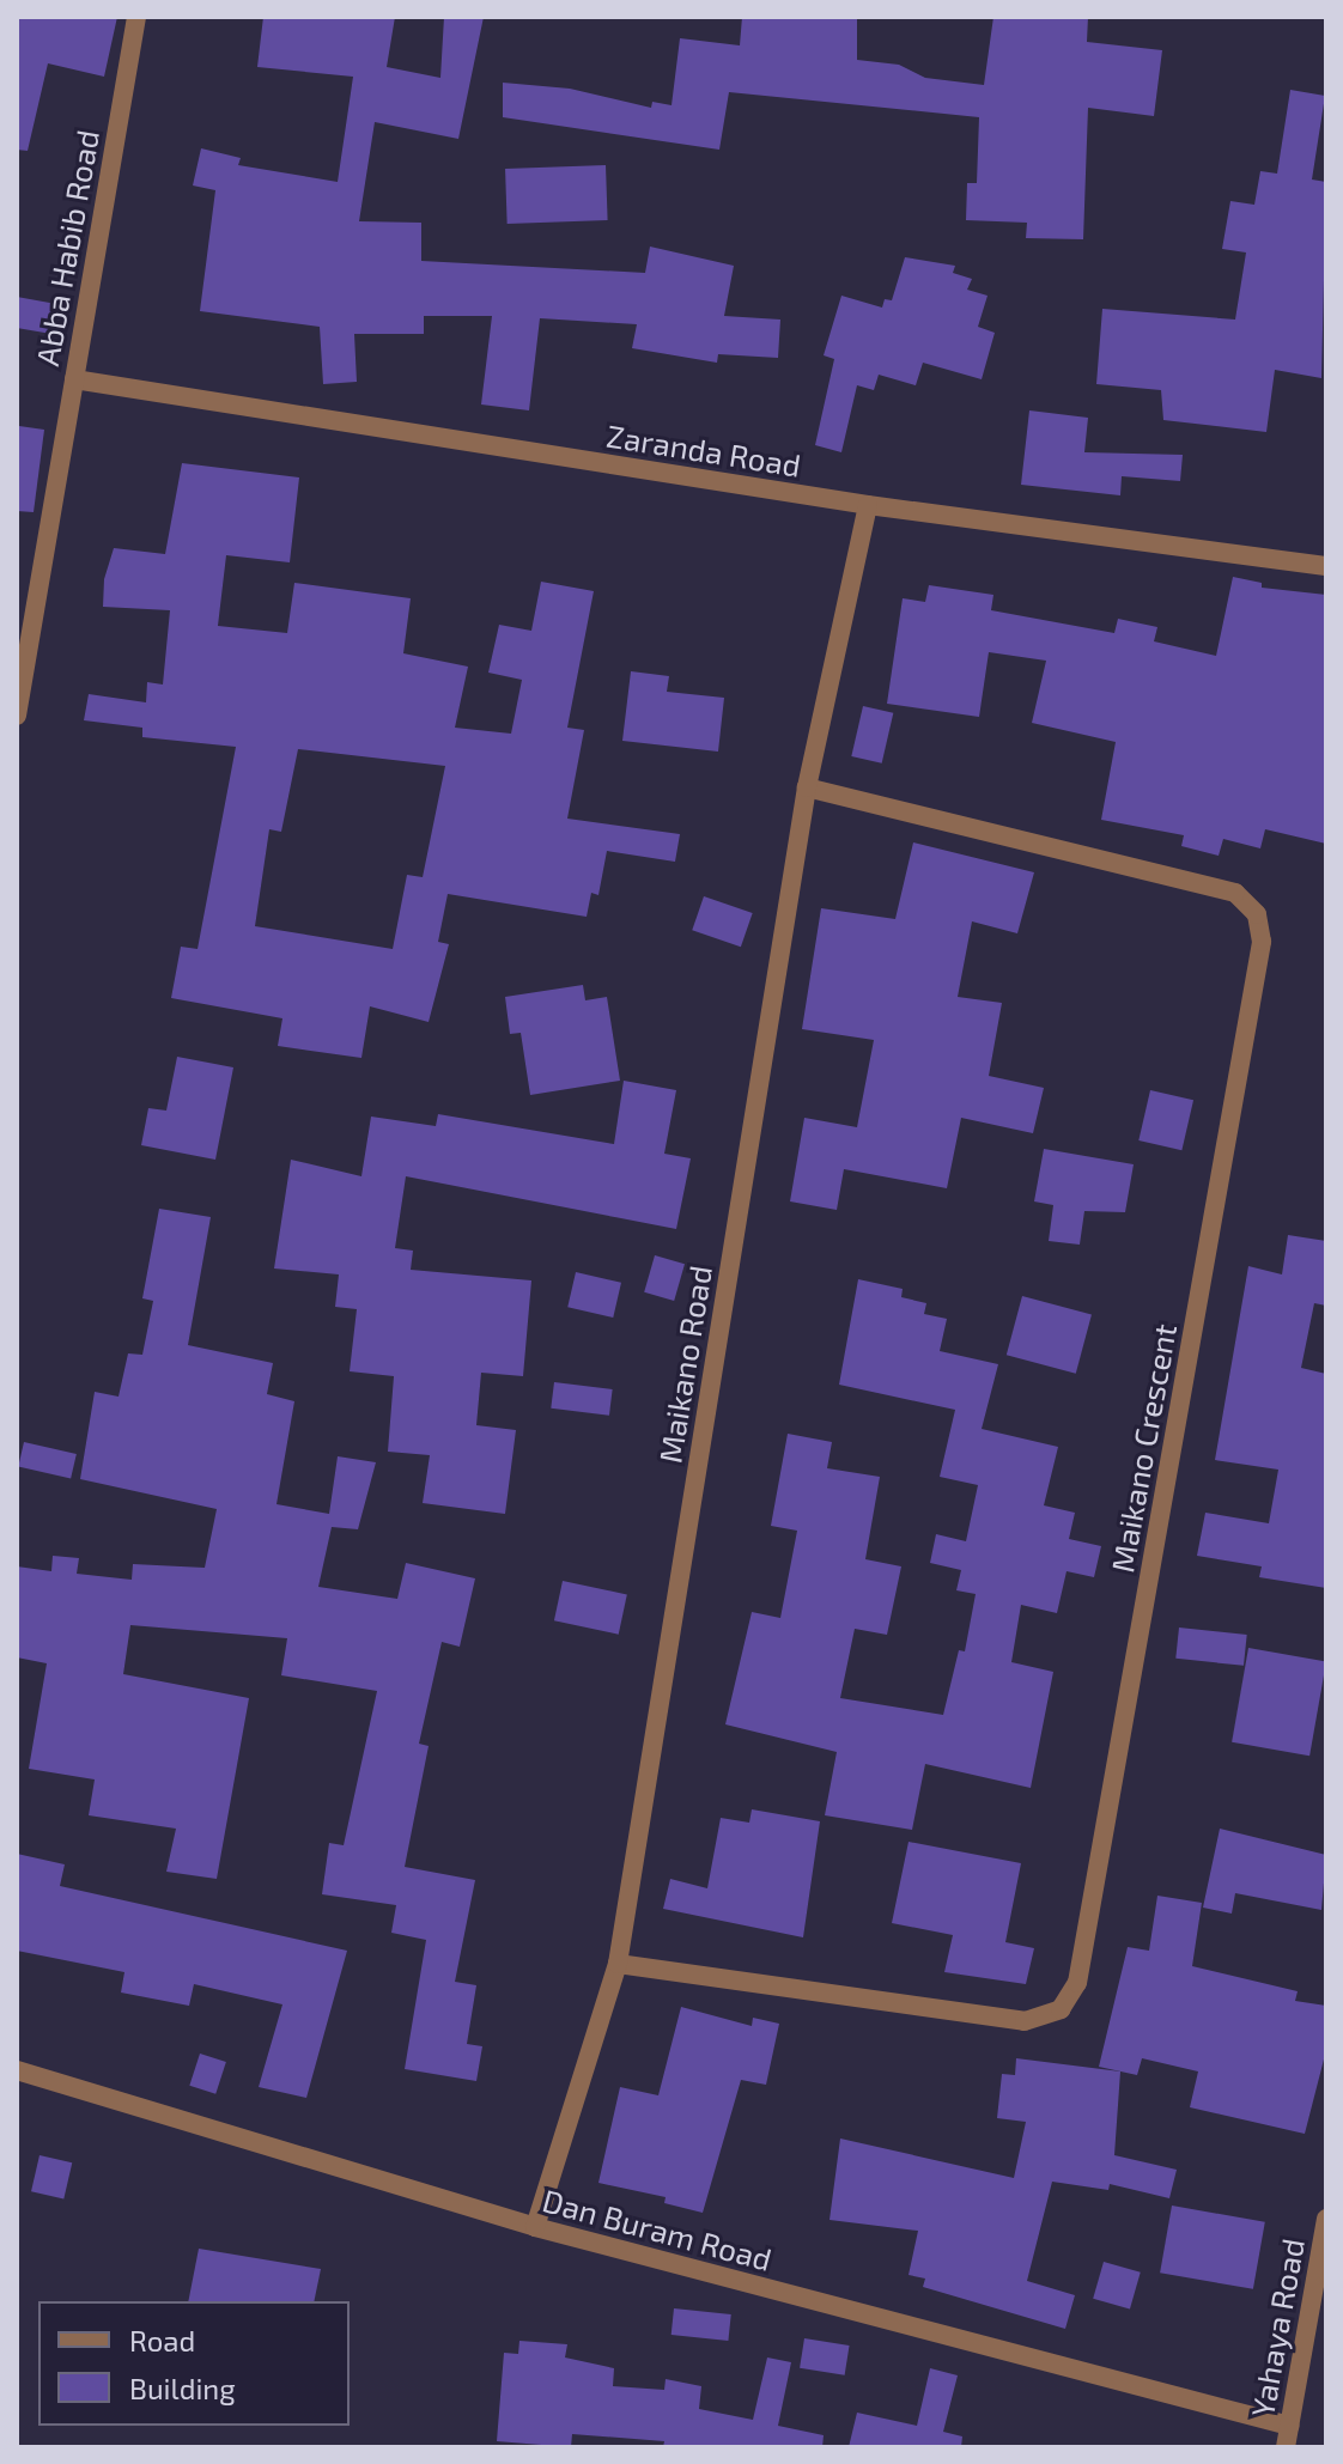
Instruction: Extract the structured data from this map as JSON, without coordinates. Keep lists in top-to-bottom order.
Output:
{
  "streets": {
    "street": [
      "Abba Habib Road",
      "Zaranda Road",
      "Maikano Road",
      "Maikano Crescent",
      "Dan Buram Road",
      "Yahaya Road"
    ]
  },
  "crossings": [
    ["Abba Habib Road", "Zaranda Road"],
    ["Zaranda Road", "Maikano Road"],
    ["Maikano Road", "Maikano Crescent"],
    ["Maikano Road", "Dan Buram Road"],
    ["Dan Buram Road", "Yahaya Road"]
  ],
  "legend": ["Road", "Building"]
}
